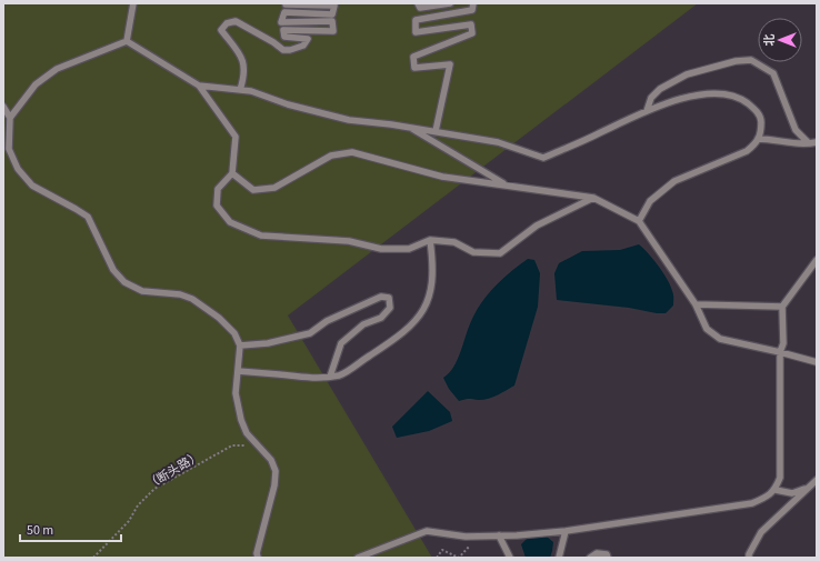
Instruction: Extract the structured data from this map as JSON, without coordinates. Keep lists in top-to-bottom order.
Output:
{
  "streets": {
    "path": ["（断头路）"]
  },
  "scale_bar": "50 m",
  "north": "left"
}
